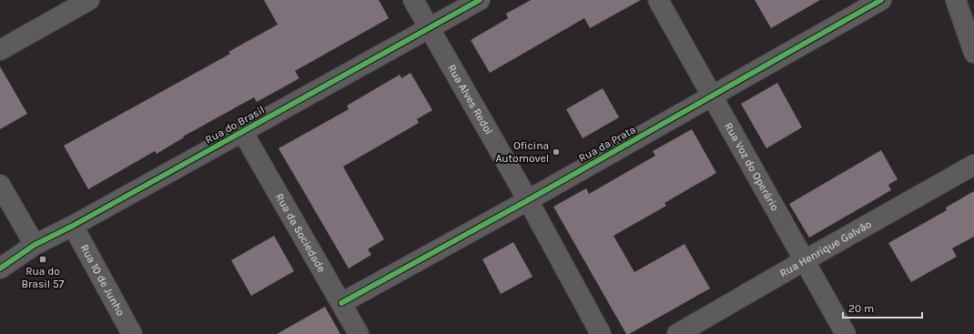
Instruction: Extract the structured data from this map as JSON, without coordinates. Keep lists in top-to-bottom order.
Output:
{
  "streets": {
    "street": [
      "Rua Alves Redol",
      "Rua do Brasil",
      "Rua da Prata",
      "Rua Voz do Operário",
      "Rua da Sociedade",
      "Rua Henrique Galvão",
      "Rua 10 de Junho"
    ]
  },
  "crossings": [
    ["Rua Alves Redol", "Rua do Brasil"],
    ["Rua Alves Redol", "Rua da Prata"],
    ["Rua do Brasil", "Rua da Sociedade"],
    ["Rua do Brasil", "Rua 10 de Junho"],
    ["Rua da Prata", "Rua Voz do Operário"],
    ["Rua da Prata", "Rua da Sociedade"],
    ["Rua Voz do Operário", "Rua Henrique Galvão"]
  ],
  "places": {
    "other": ["Oficina Automovel"],
    "transit": ["Rua do Brasil 57"]
  },
  "scale_bar": "20 m"
}
